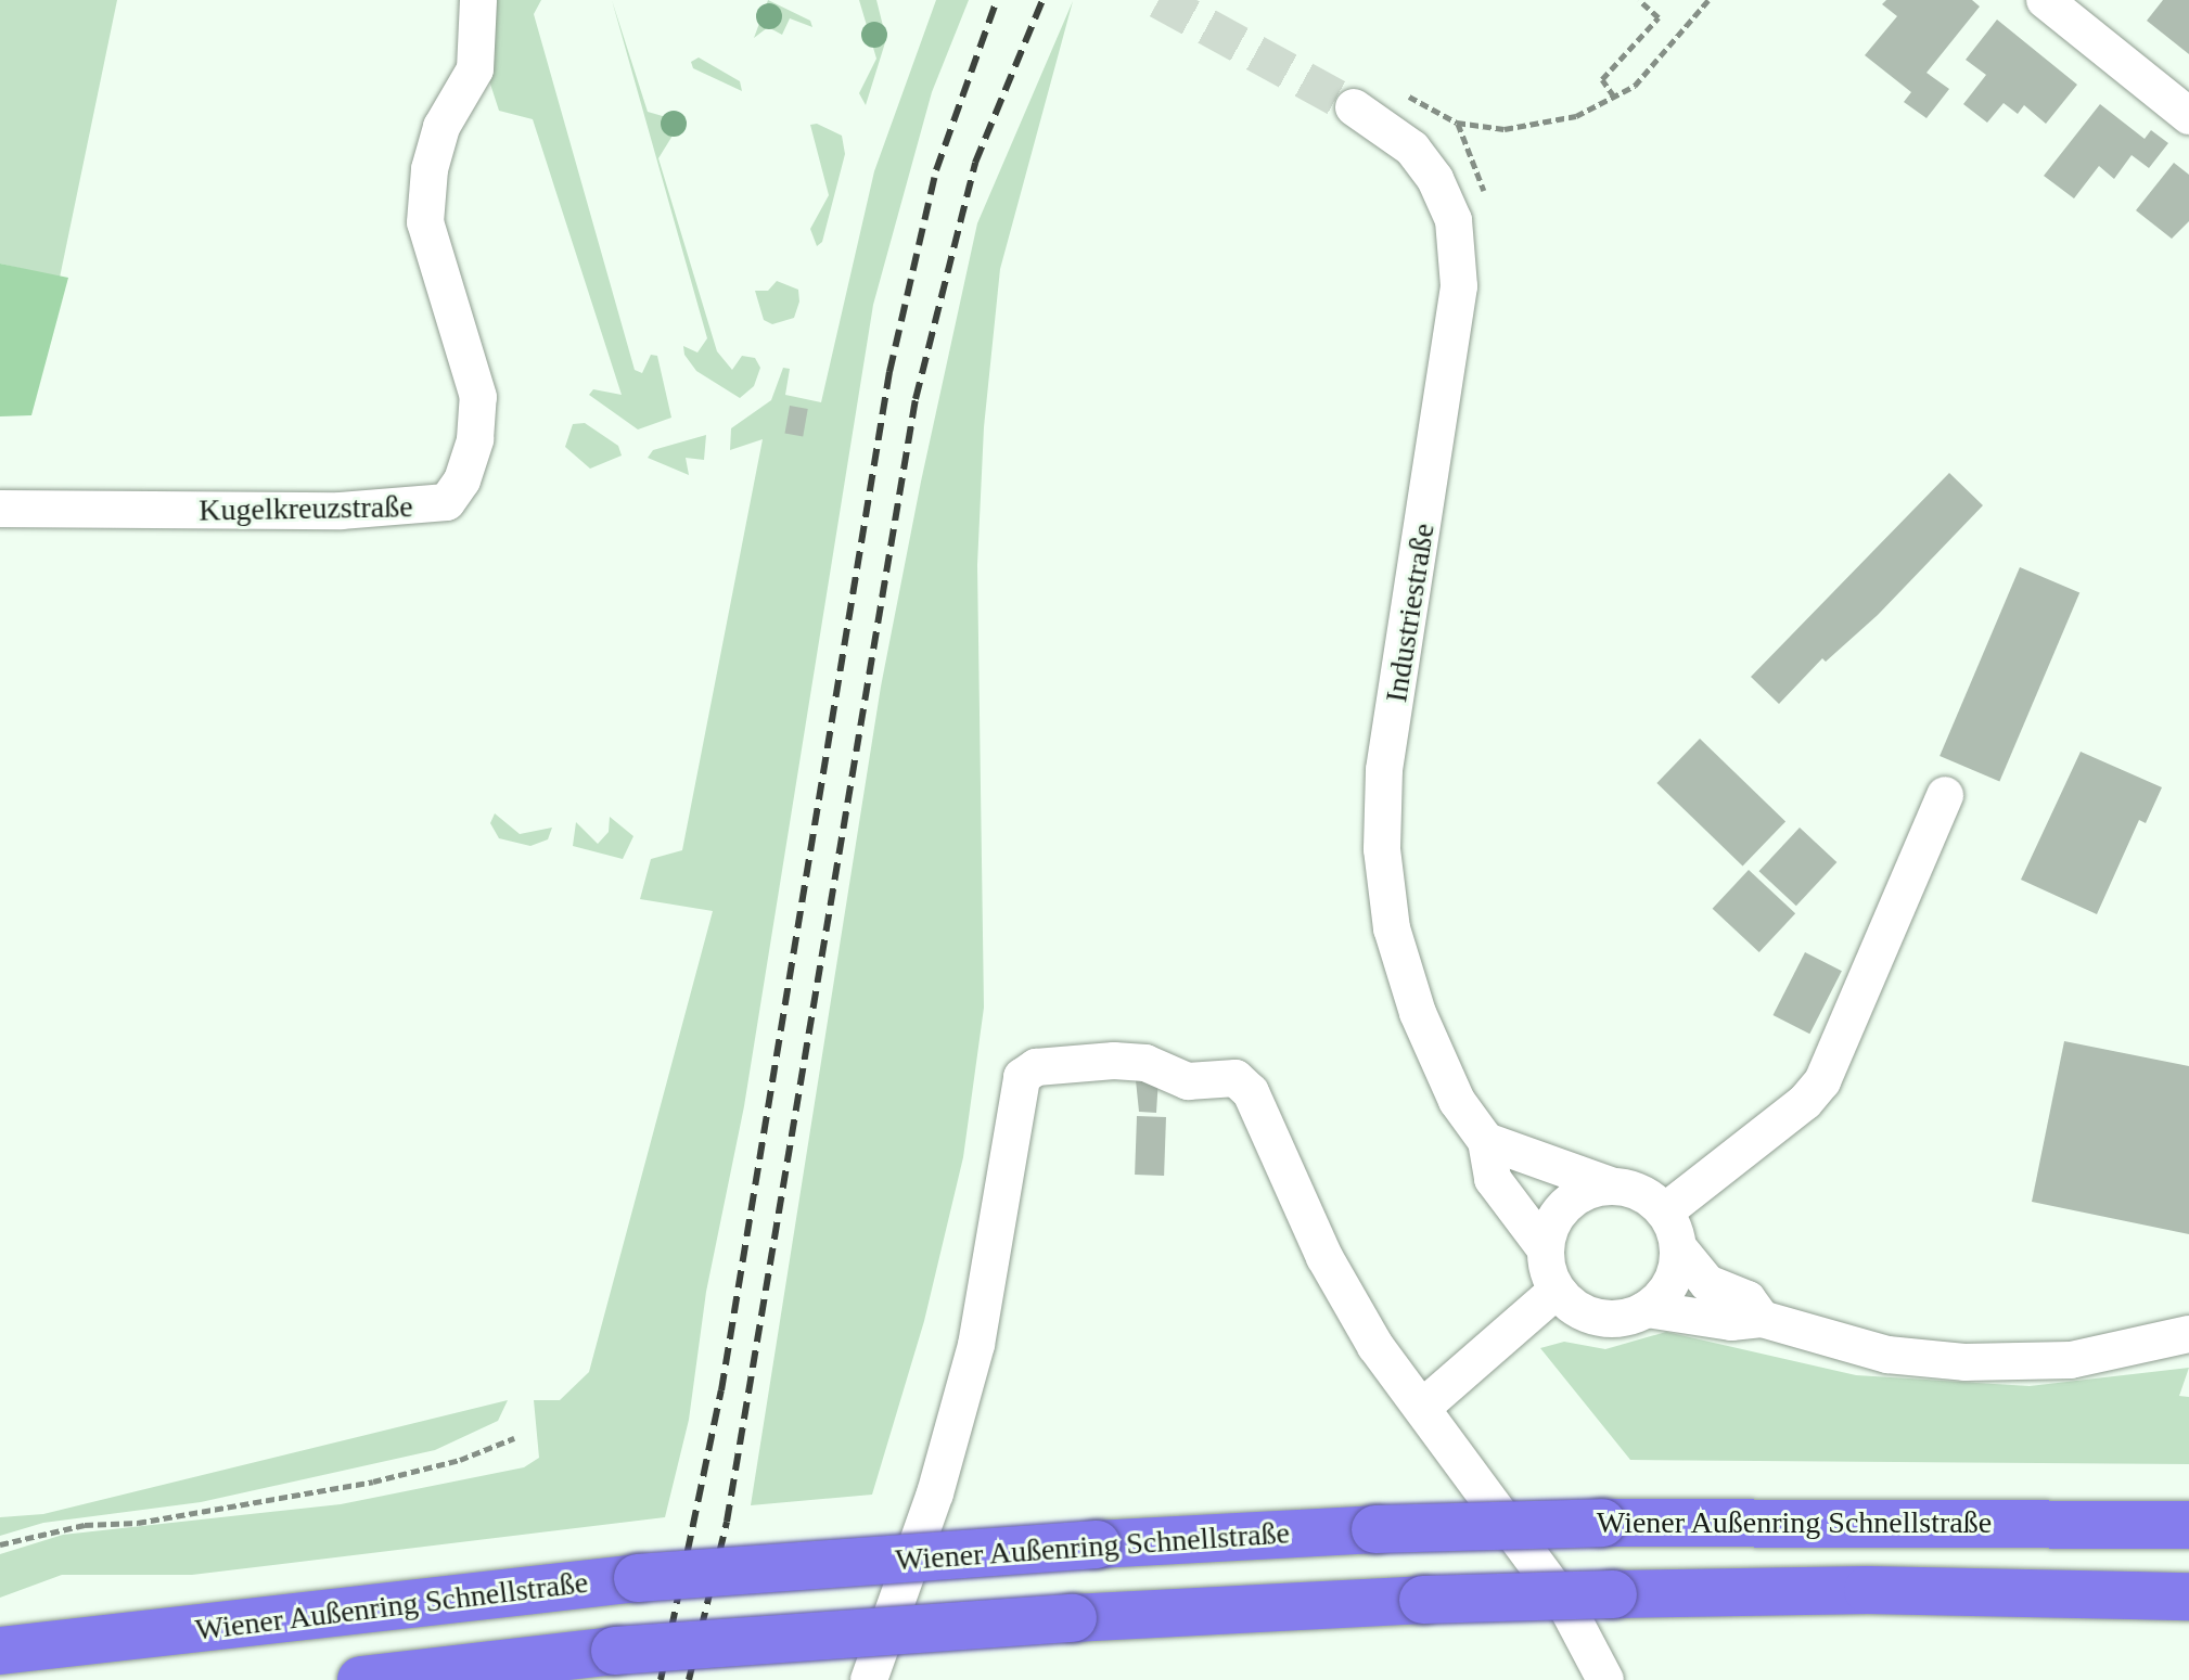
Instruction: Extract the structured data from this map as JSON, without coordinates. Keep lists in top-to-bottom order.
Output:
{
  "streets": {
    "highway": ["Wiener Außenring Schnellstraße"],
    "street": ["Kugelkreuzstraße", "Industriestraße"]
  }
}
